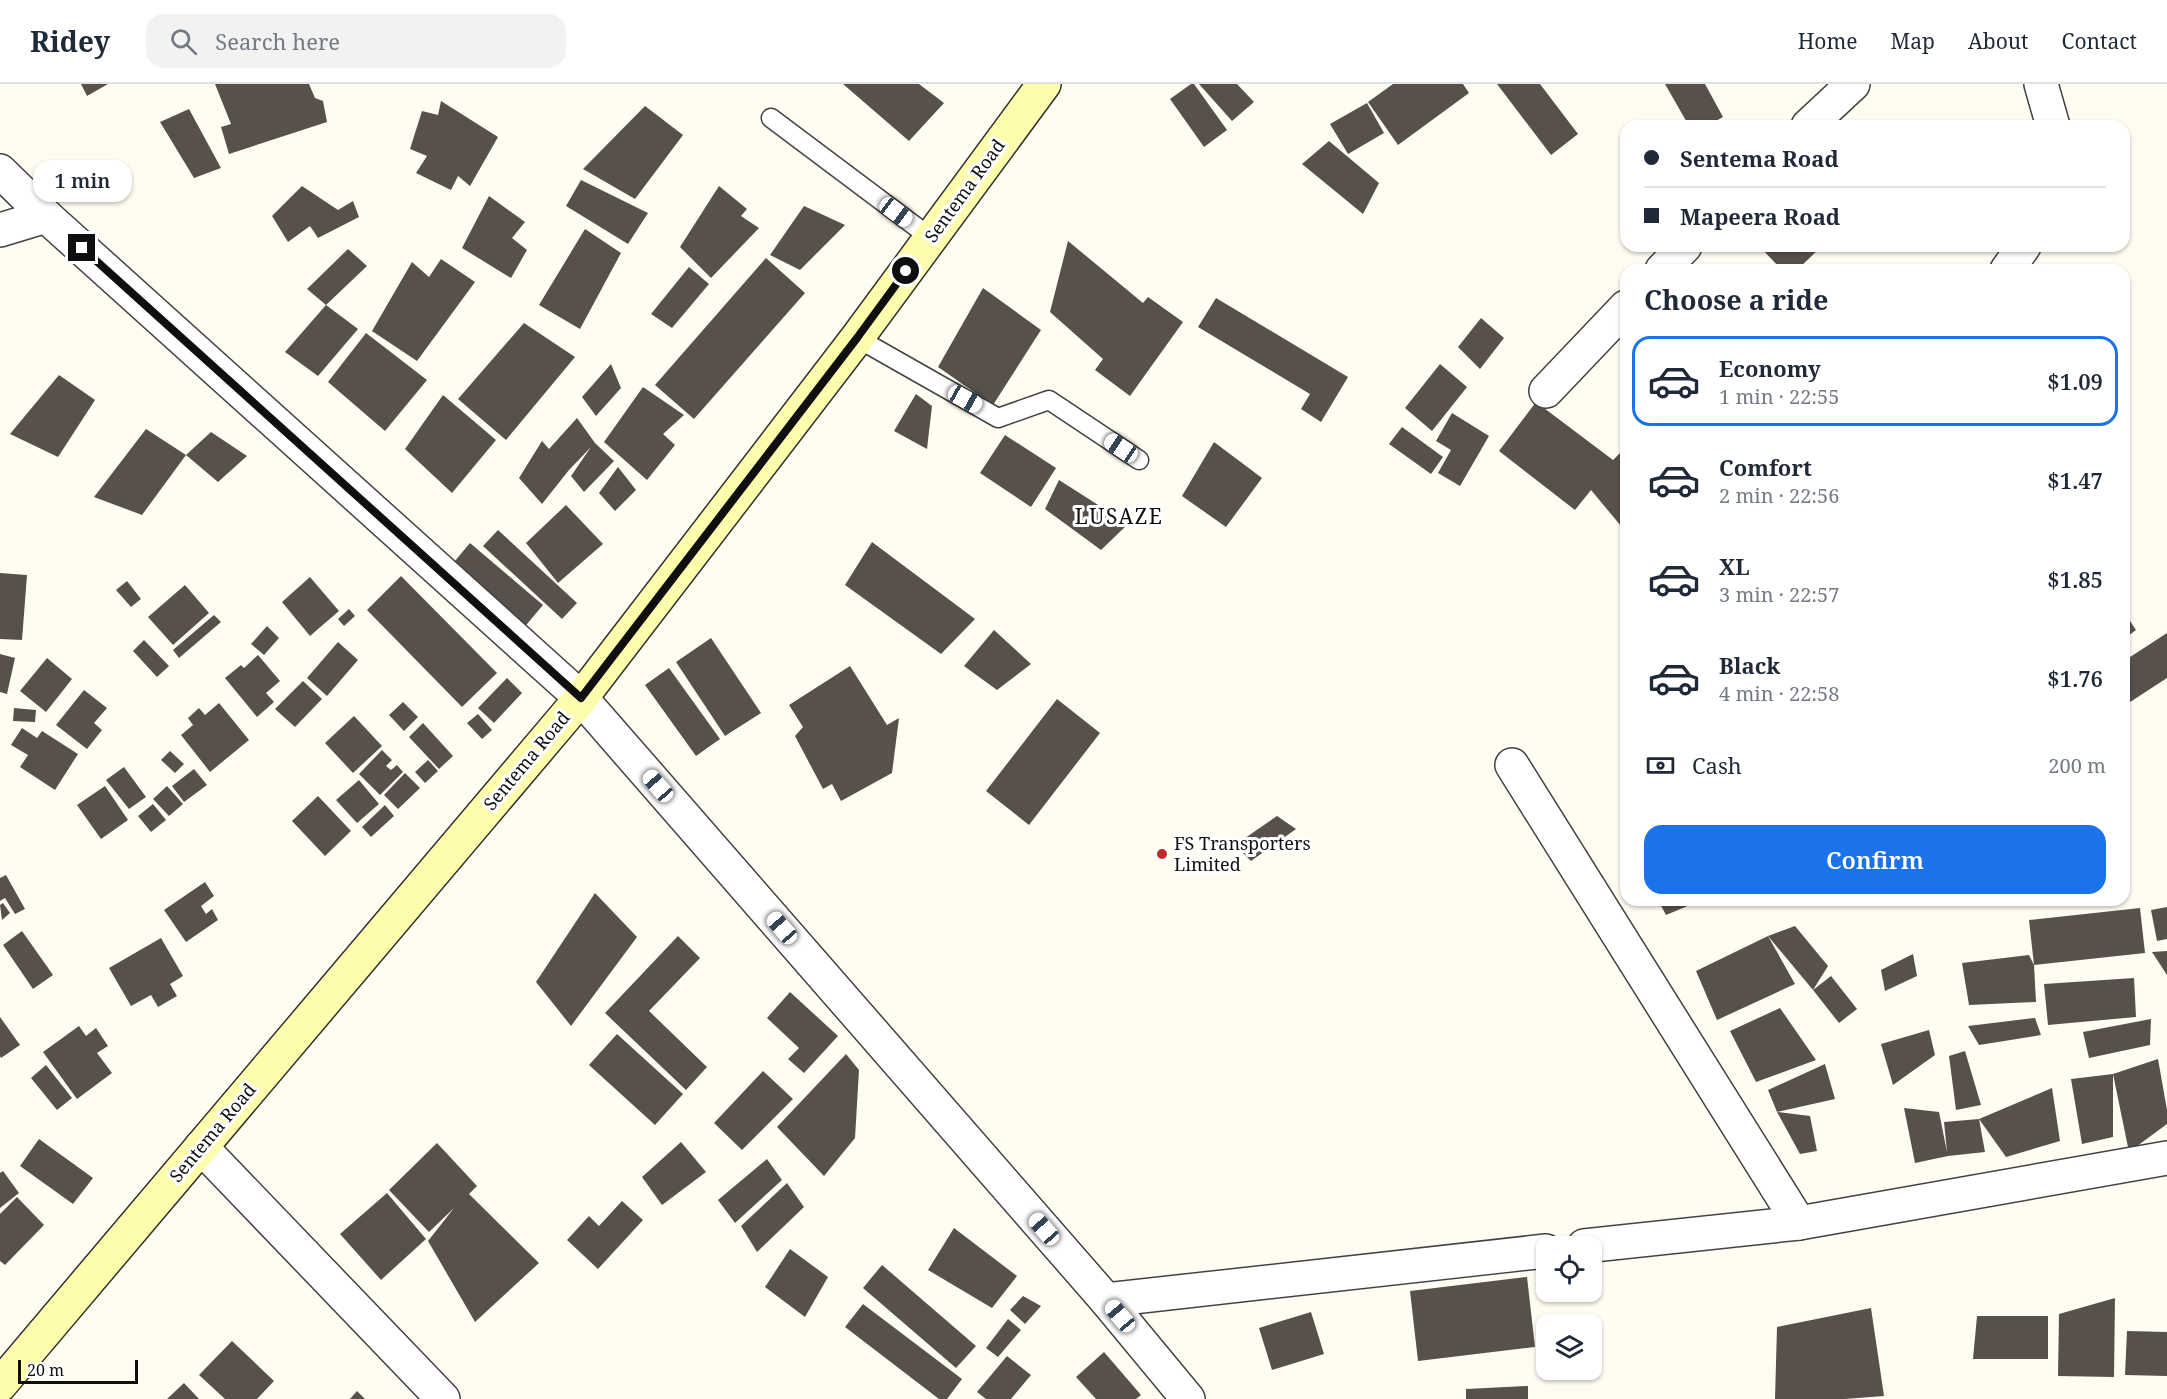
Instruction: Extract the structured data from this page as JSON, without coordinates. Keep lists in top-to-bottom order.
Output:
{
  "streets": {
    "main road": ["Sentema Road"]
  },
  "districts": ["LUSAZE"],
  "places": ["FS Transporters Limited"],
  "scale_bar": "20 m",
  "page": {
    "header": "Ridey",
    "search": "Search here",
    "nav": [
      "Home",
      "Map",
      "About",
      "Contact"
    ],
    "banner": ["Sentema Road", "Mapeera Road"],
    "bubble": "1 min",
    "heading": "Choose a ride",
    "list": [
      {
        "name": "Economy",
        "note": "1 min · 22:55",
        "value": "$1.09"
      },
      {
        "name": "Comfort",
        "note": "2 min · 22:56",
        "value": "$1.47"
      },
      {
        "name": "XL",
        "note": "3 min · 22:57",
        "value": "$1.85"
      },
      {
        "name": "Black",
        "note": "4 min · 22:58",
        "value": "$1.76"
      }
    ],
    "pay": ["Cash", "200 m"],
    "buttons": "Confirm",
    "scale": "20 m"
  }
}
